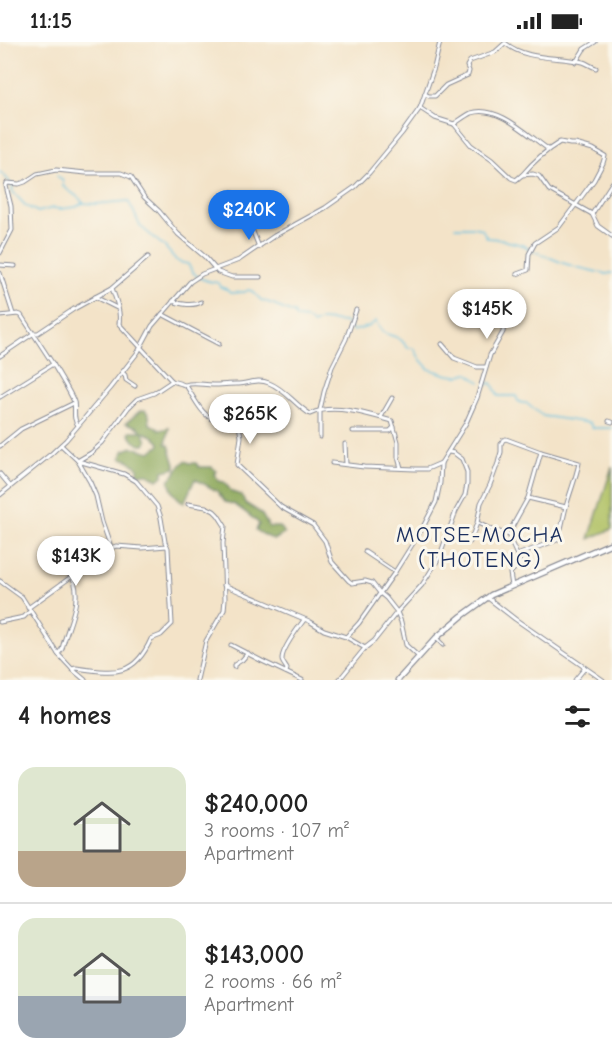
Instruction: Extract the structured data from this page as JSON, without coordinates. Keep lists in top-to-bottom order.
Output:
{
  "districts": ["MOTSE-MOCHA (THOTENG)"],
  "page": {
    "status": "11:15",
    "price": [
      "$240K",
      "$145K",
      "$265K",
      "$143K"
    ],
    "heading": "4 homes",
    "list": [
      {
        "name": "$240,000",
        "note": "3 rooms · 107 m² · Apartment"
      },
      {
        "name": "$143,000",
        "note": "2 rooms · 66 m² · Apartment"
      }
    ]
  }
}
